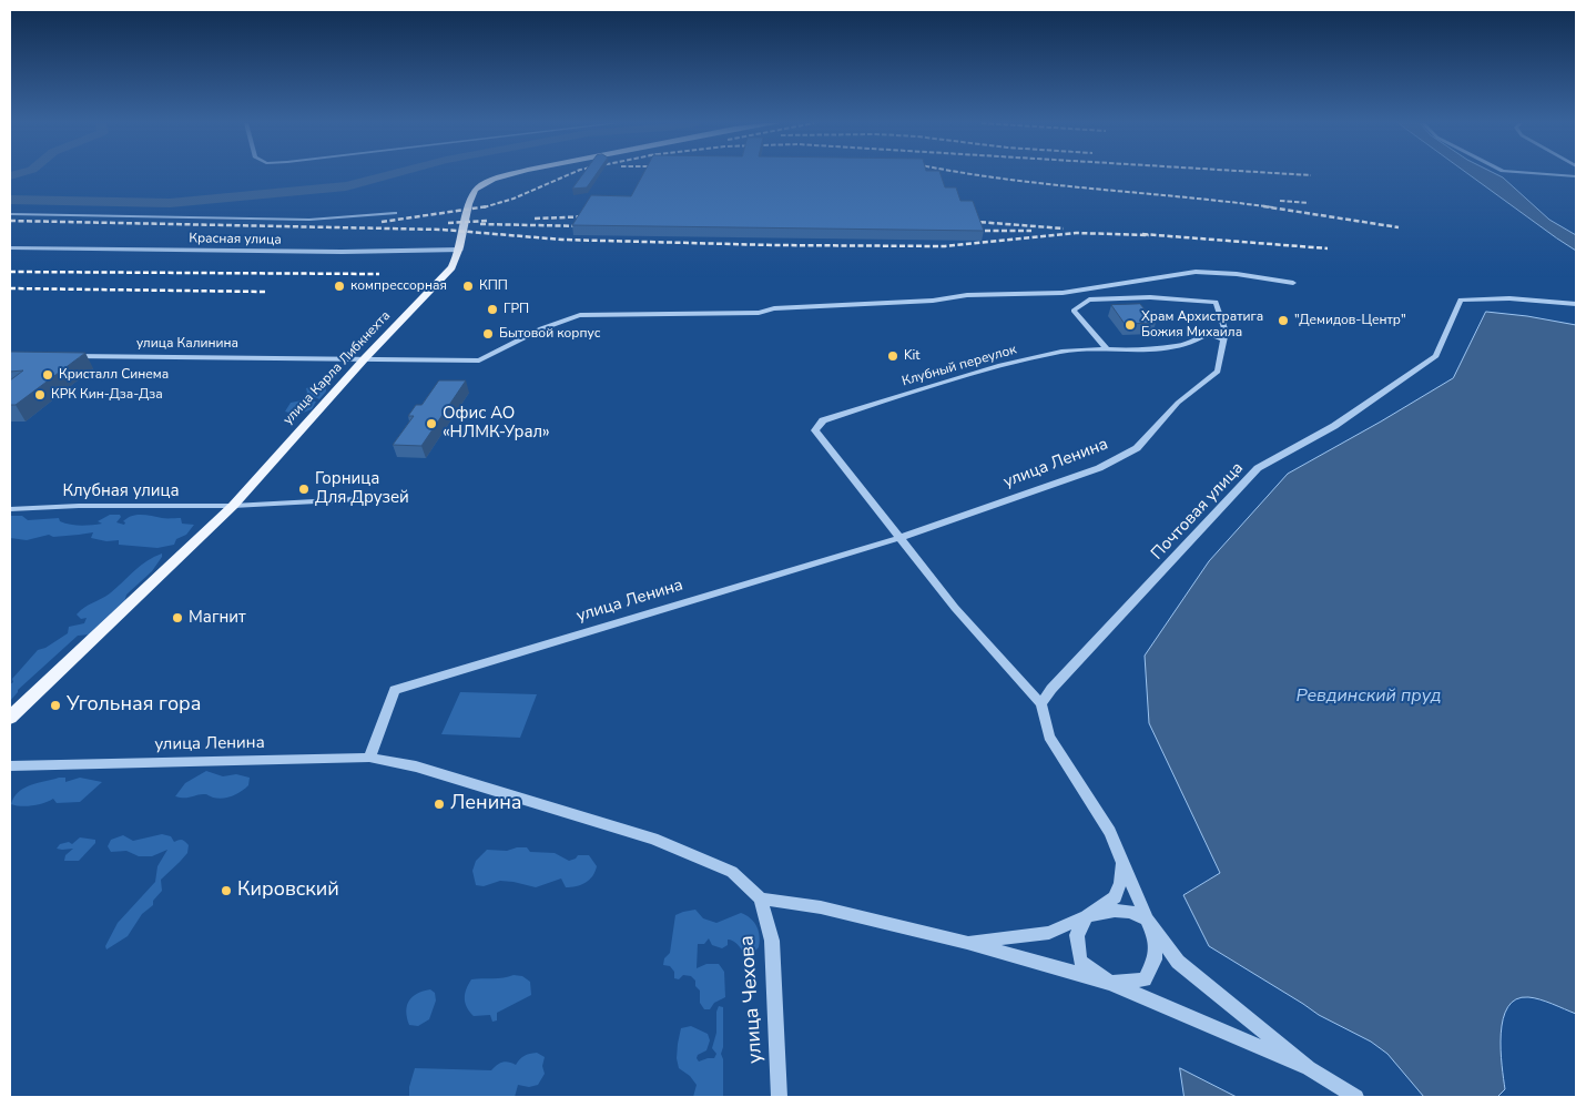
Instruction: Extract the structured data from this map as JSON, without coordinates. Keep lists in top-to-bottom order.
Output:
{
  "streets": {
    "main road": ["улица Карла Либкнехта"],
    "street": [
      "Красная улица",
      "улица Калинина",
      "Клубный переулок",
      "улица Ленина",
      "Клубная улица",
      "Почтовая улица",
      "улица Чехова"
    ]
  },
  "crossings": [
    ["Красная улица", "улица Карла Либкнехта"],
    ["улица Калинина", "улица Карла Либкнехта"],
    ["Клубный переулок", "улица Ленина"],
    ["улица Карла Либкнехта", "Клубная улица"]
  ],
  "water": ["Ревдинский пруд"],
  "places": [
    "компрессорная",
    "КПП",
    "ГРП",
    "\"Демидов-Центр\"",
    "Храм Архистратига Божия Михаила",
    "Бытовой корпус",
    "Kit",
    "Кристалл Синема",
    "КРК Кин-Дза-Дза",
    "Офис АО «НЛМК-Урал»",
    "Горница Для Друзей",
    "Магнит",
    "Угольная гора",
    "Ленина",
    "Кировский"
  ]
}
